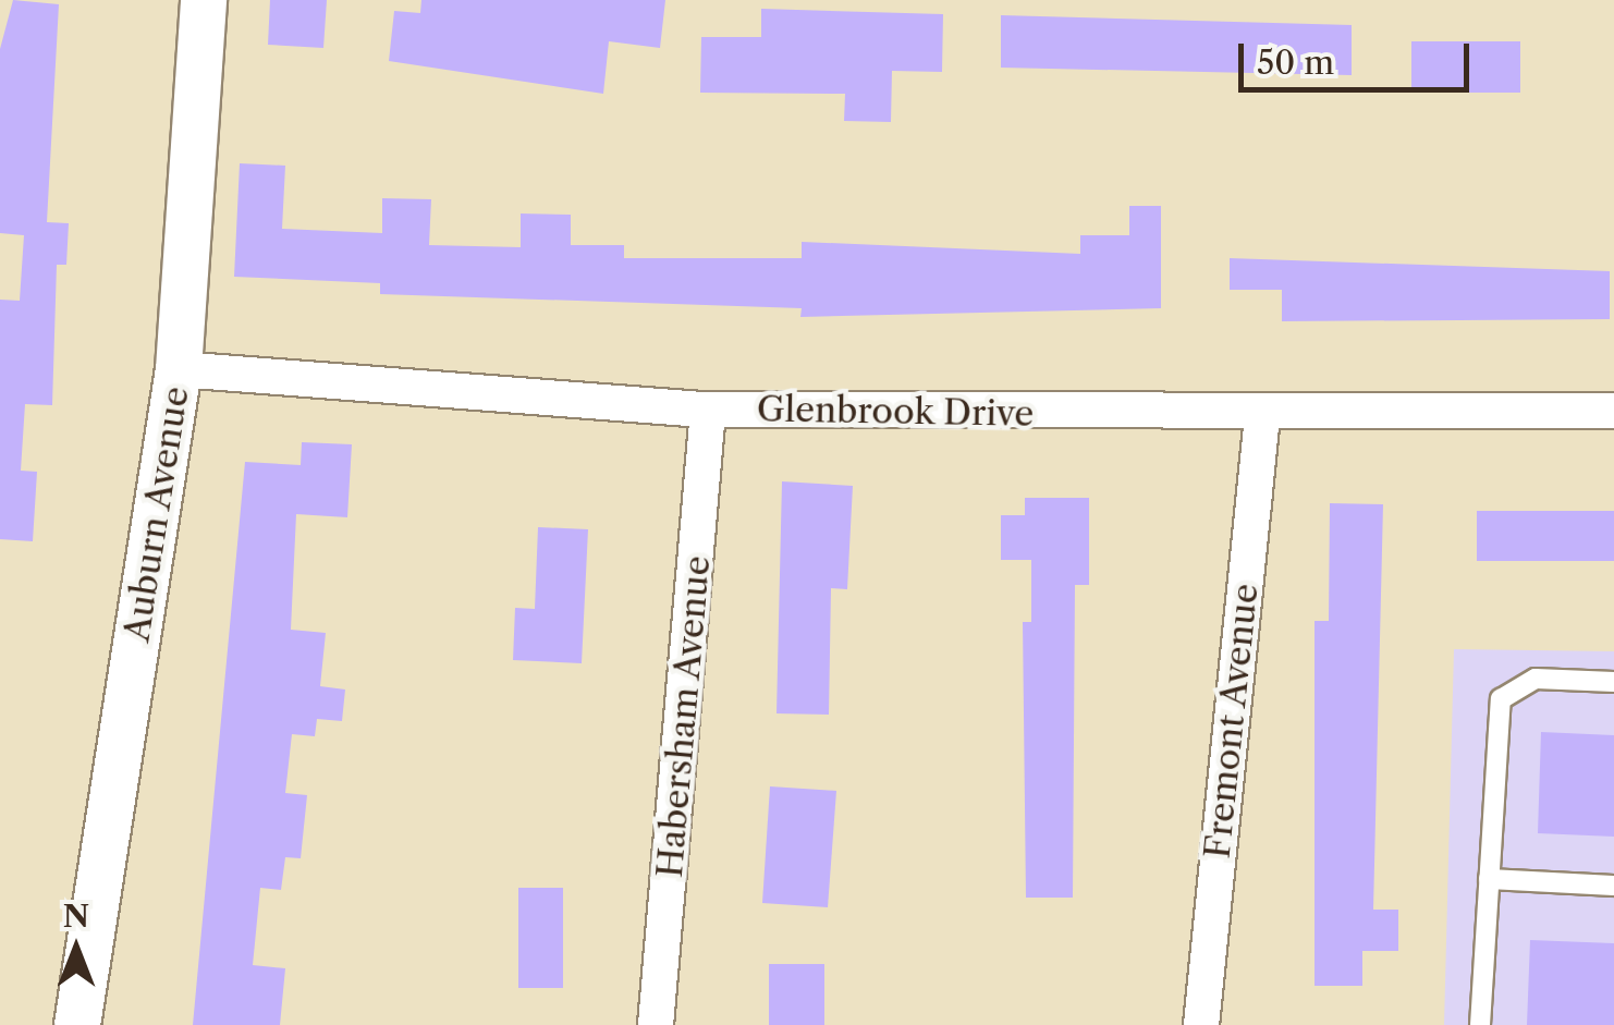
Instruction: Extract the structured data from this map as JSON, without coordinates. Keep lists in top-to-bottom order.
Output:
{
  "streets": {
    "street": [
      "Glenbrook Drive",
      "Auburn Avenue",
      "Habersham Avenue",
      "Fremont Avenue"
    ]
  },
  "crossings": [
    ["Glenbrook Drive", "Auburn Avenue"],
    ["Glenbrook Drive", "Habersham Avenue"],
    ["Glenbrook Drive", "Fremont Avenue"]
  ],
  "scale_bar": "50 m",
  "north": "top"
}
